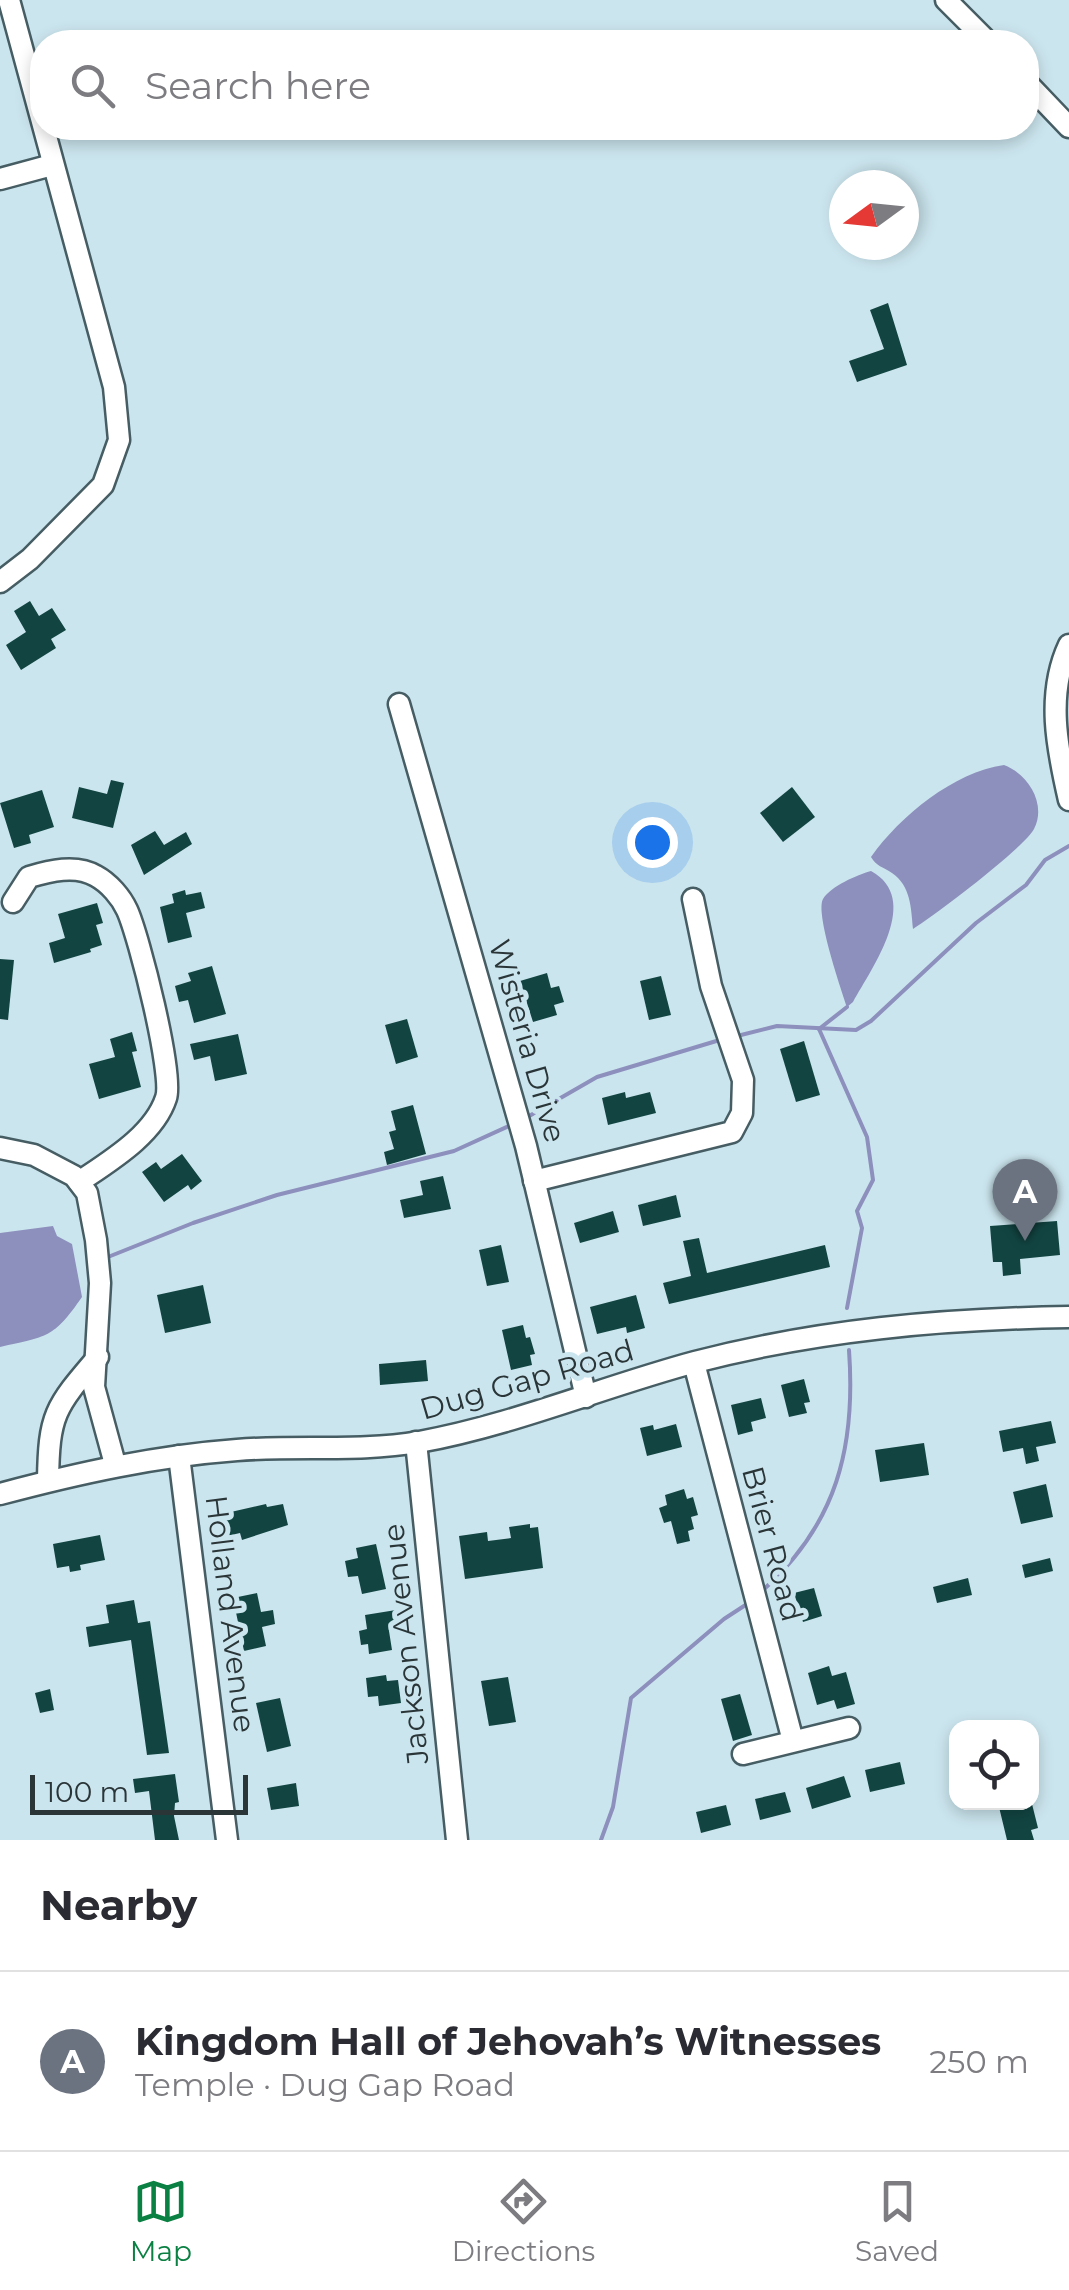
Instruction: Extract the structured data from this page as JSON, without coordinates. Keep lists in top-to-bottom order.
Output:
{
  "streets": {
    "street": [
      "Wisteria Drive",
      "Dug Gap Road",
      "Brier Road",
      "Holland Avenue",
      "Jackson Avenue"
    ]
  },
  "crossings": [
    ["Wisteria Drive", "Dug Gap Road"],
    ["Dug Gap Road", "Brier Road"],
    ["Dug Gap Road", "Holland Avenue"],
    ["Dug Gap Road", "Jackson Avenue"]
  ],
  "scale_bar": "100 m",
  "north": "left",
  "page": {
    "search": "Search here",
    "pins": "A",
    "scale": "100 m",
    "heading": "Nearby",
    "list": [
      {
        "mark": "A",
        "name": "Kingdom Hall of Jehovah’s Witnesses",
        "note": "Temple · Dug Gap Road",
        "value": "250 m"
      }
    ],
    "nav": ["Map", "Directions", "Saved"]
  }
}
